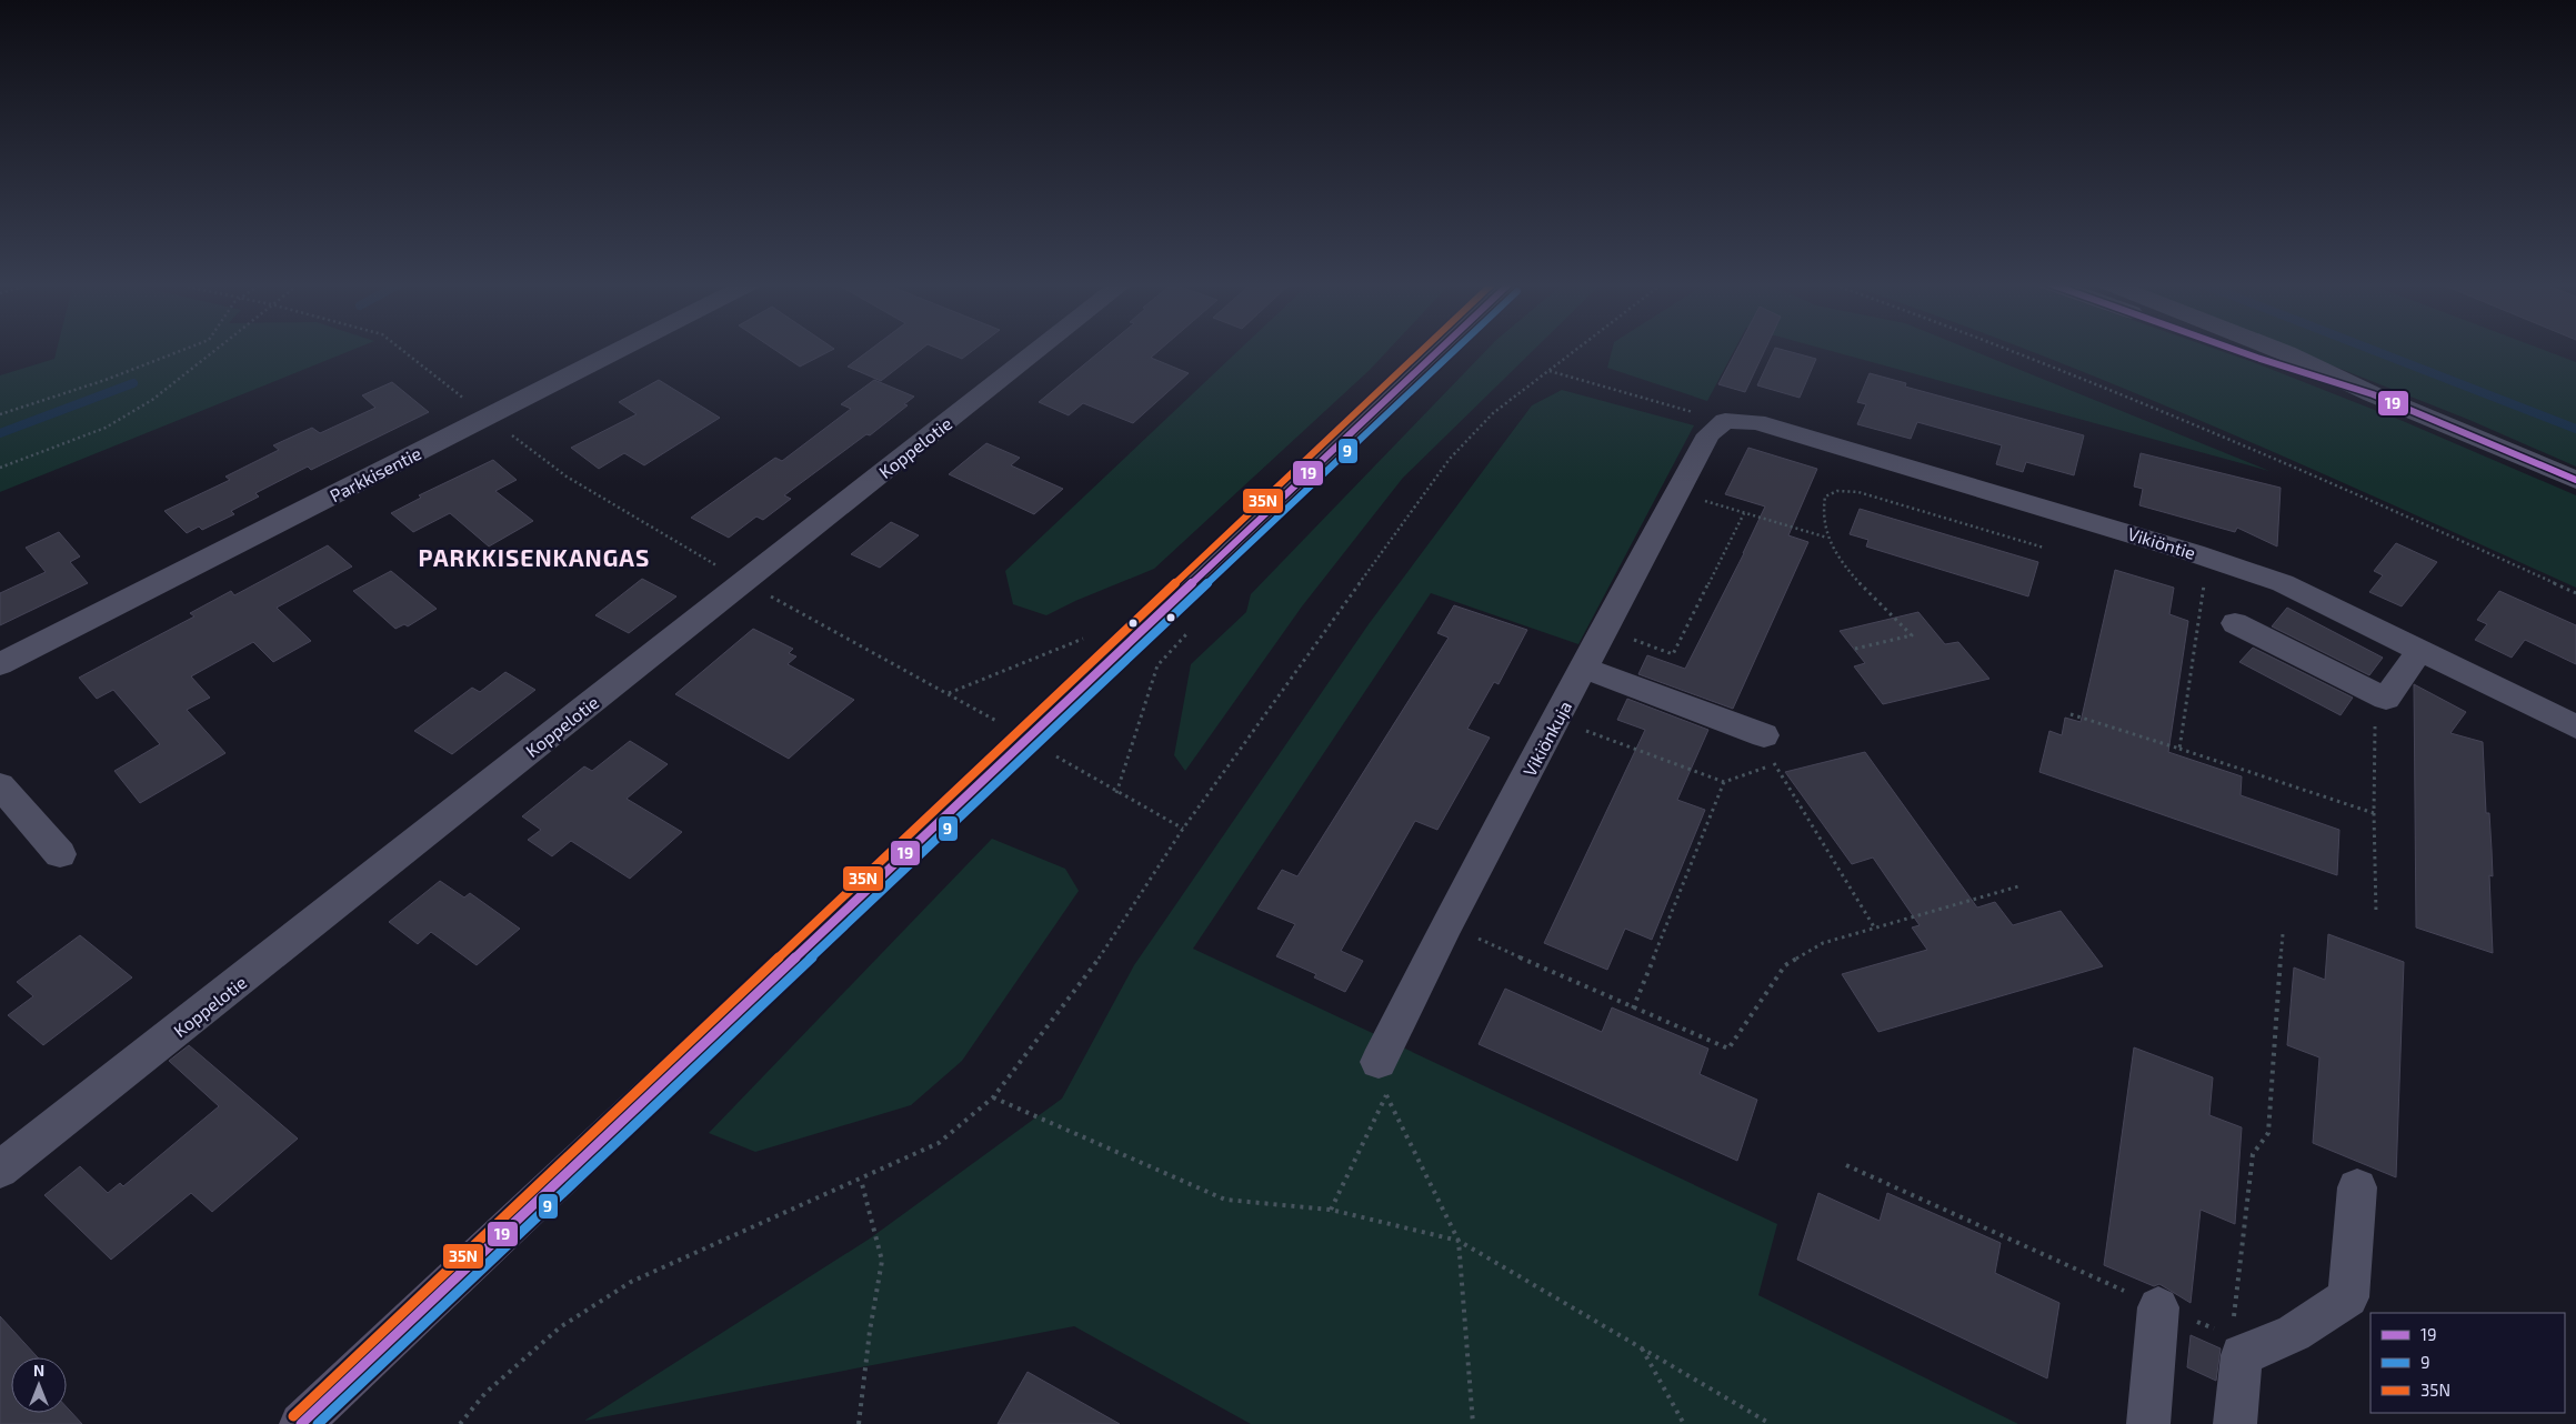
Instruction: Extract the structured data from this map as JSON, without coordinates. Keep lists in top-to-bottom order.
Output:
{
  "streets": {
    "street": [
      "Koppelotie",
      "Parkkisentie",
      "Vikiöntie",
      "Vikiönkuja"
    ]
  },
  "crossings": [
    ["Vikiöntie", "Vikiönkuja"]
  ],
  "districts": ["PARKKISENKANGAS"],
  "lines": ["transit line 19", "transit line 9", "transit line 35N"],
  "legend": ["19", "9", "35N"],
  "north": "top"
}
